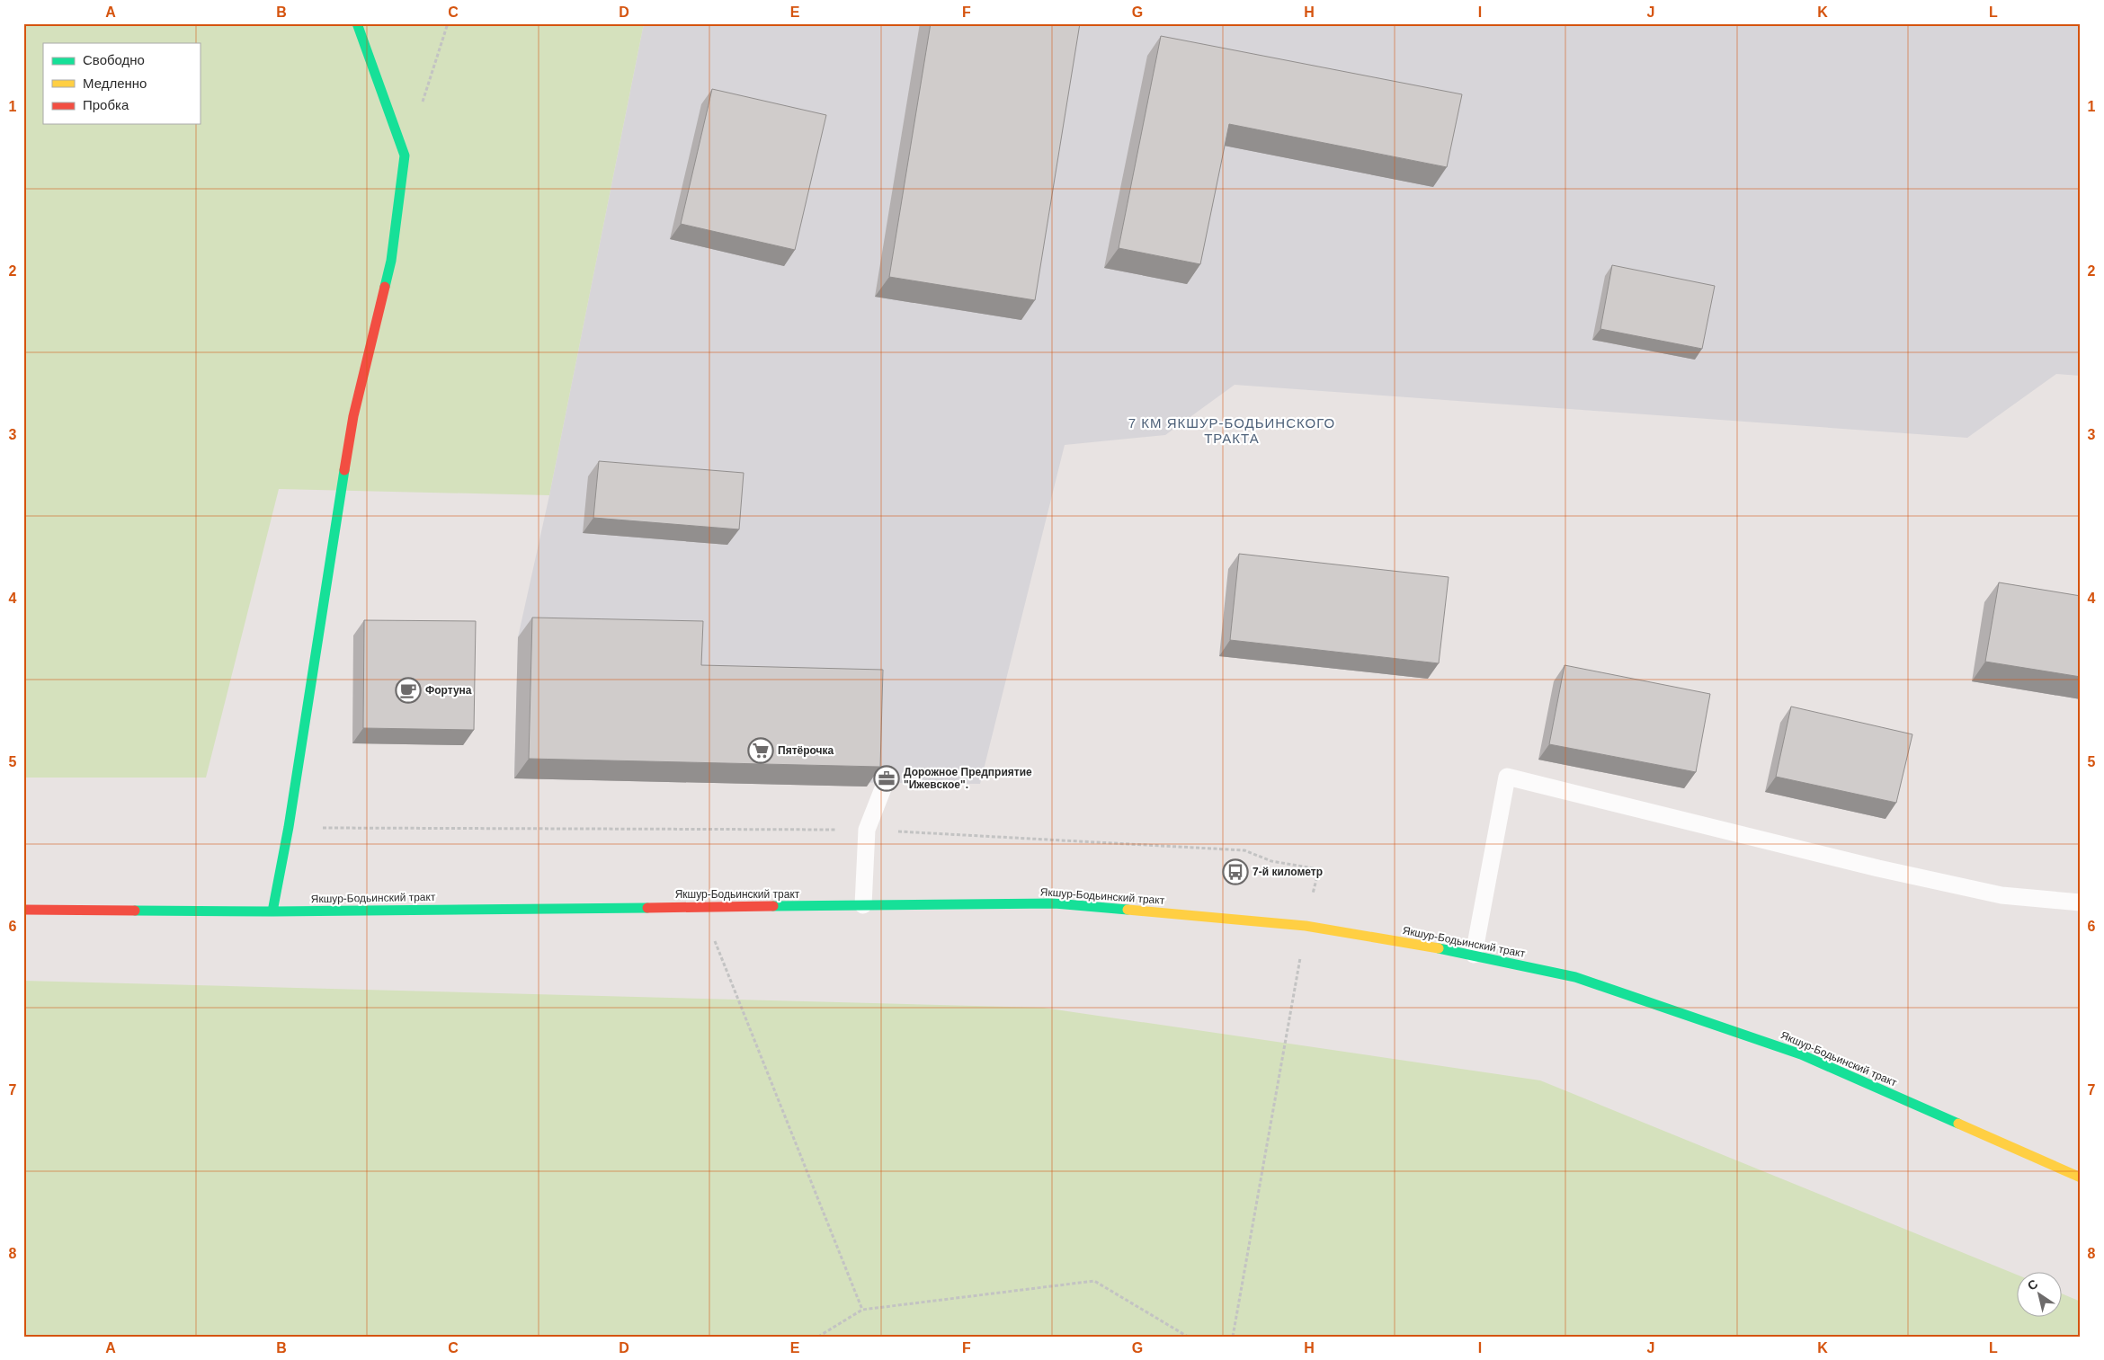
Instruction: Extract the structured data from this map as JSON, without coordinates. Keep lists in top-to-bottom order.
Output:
{
  "streets": {
    "main road": ["Якшур-Бодьинский тракт"]
  },
  "districts": ["7 КМ ЯКШУР-БОДЬИНСКОГО ТРАКТА"],
  "places": {
    "cafe": ["Фортуна"],
    "supermarket": ["Пятёрочка"],
    "office": ["Дорожное Предприятие \"Ижевское\"."],
    "bus stop": ["7-й километр"]
  },
  "legend": ["Свободно", "Медленно", "Пробка"],
  "north": "top left",
  "grid": {
    "columns": [
      "A",
      "B",
      "C",
      "D",
      "E",
      "F",
      "G",
      "H",
      "I",
      "J",
      "K",
      "L"
    ],
    "rows": [
      "1",
      "2",
      "3",
      "4",
      "5",
      "6",
      "7",
      "8"
    ]
  }
}
